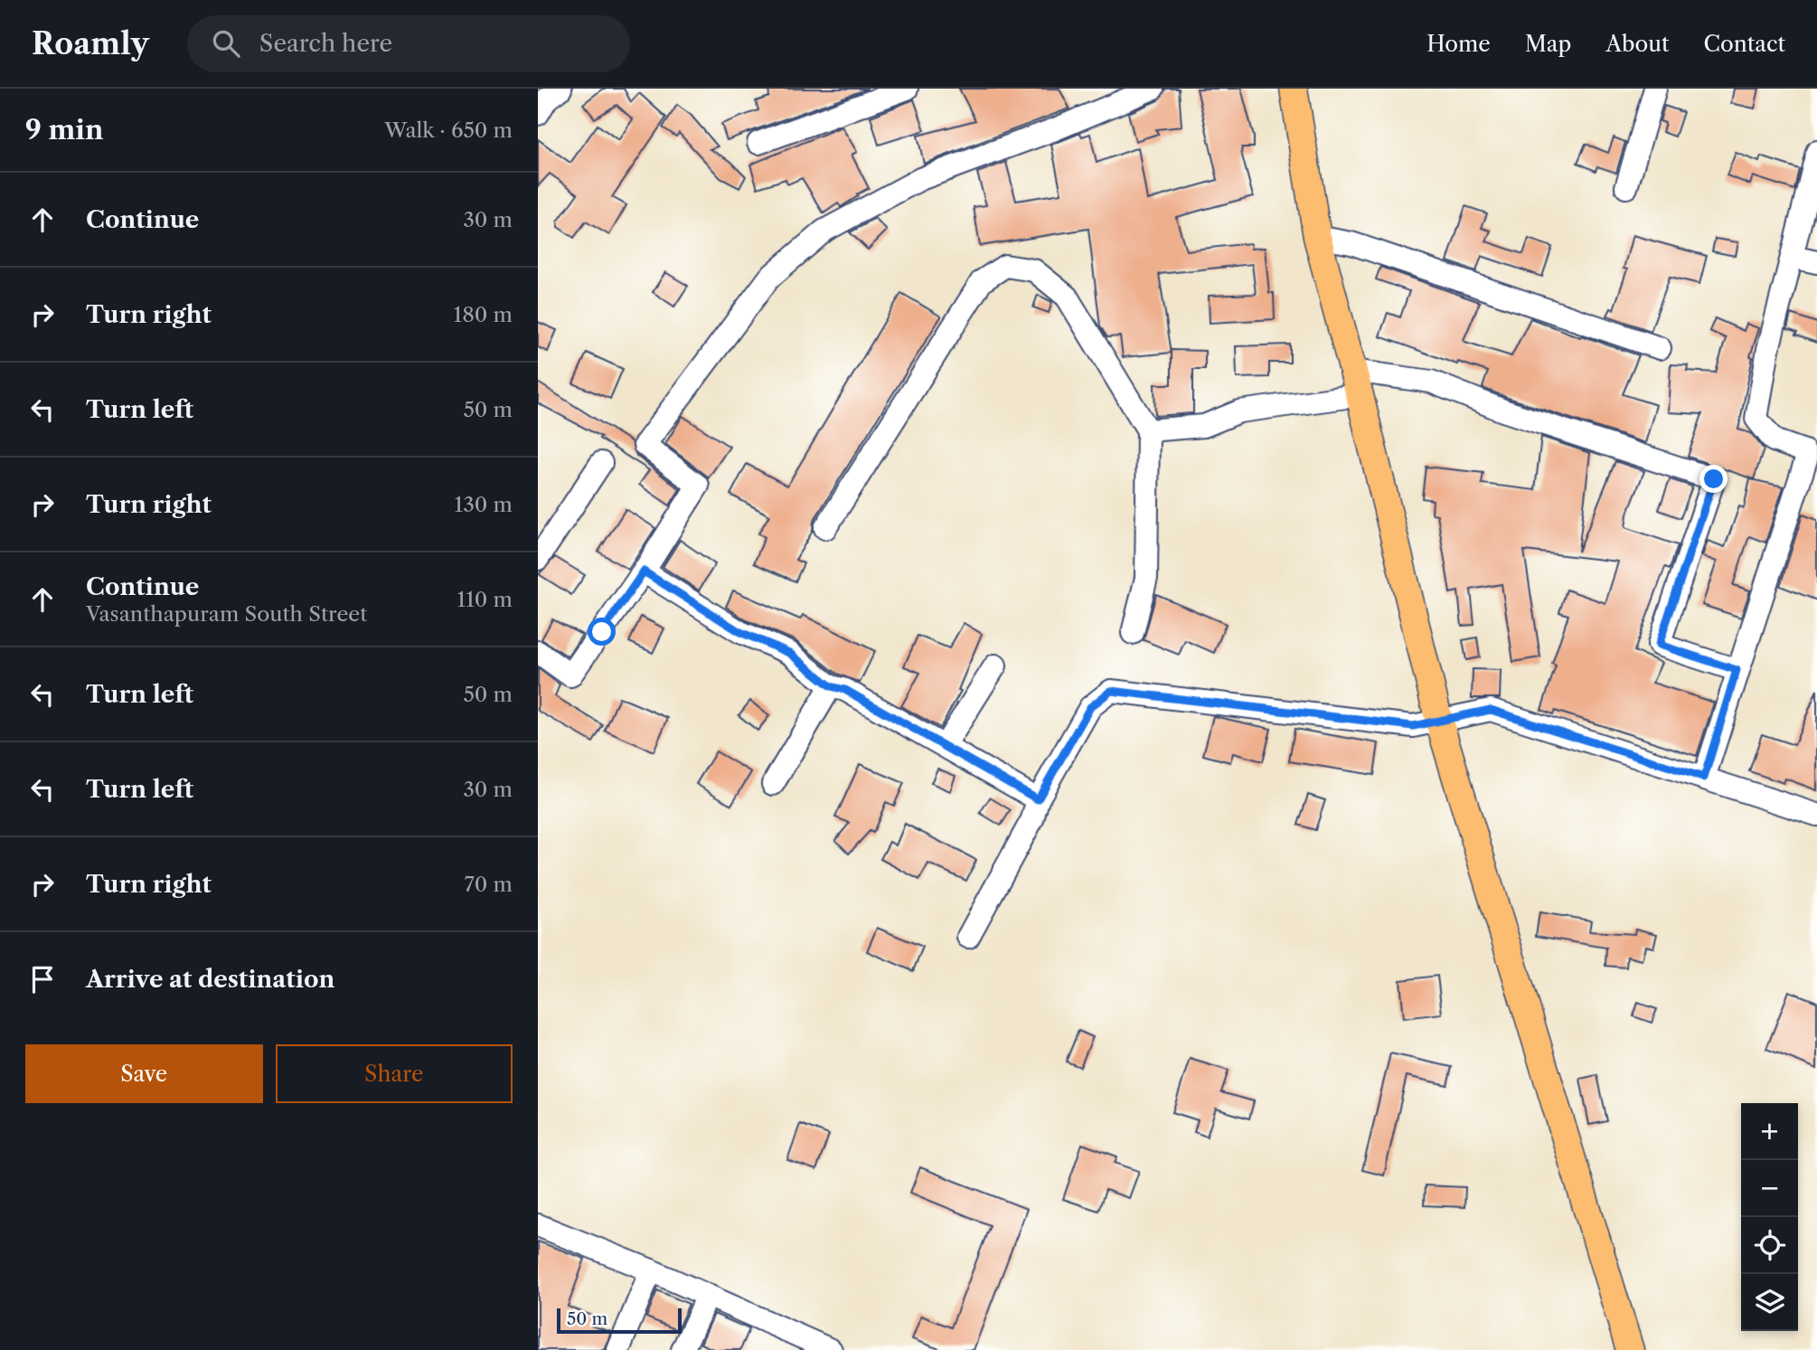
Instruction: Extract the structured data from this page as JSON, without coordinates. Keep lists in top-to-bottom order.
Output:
{
  "scale_bar": "50 m",
  "page": {
    "header": "Roamly",
    "search": "Search here",
    "nav": [
      "Home",
      "Map",
      "About",
      "Contact"
    ],
    "heading": ["9 min", "Walk · 650 m"],
    "list": [
      ["Continue", "30 m"],
      ["Turn right", "180 m"],
      ["Turn left", "50 m"],
      ["Turn right", "130 m"],
      ["Continue", "Vasanthapuram South Street", "110 m"],
      ["Turn left", "50 m"],
      ["Turn left", "30 m"],
      ["Turn right", "70 m"],
      "Arrive at destination"
    ],
    "buttons": ["Save", "Share"],
    "map_buttons": ["+", "−"],
    "scale": "50 m"
  }
}
